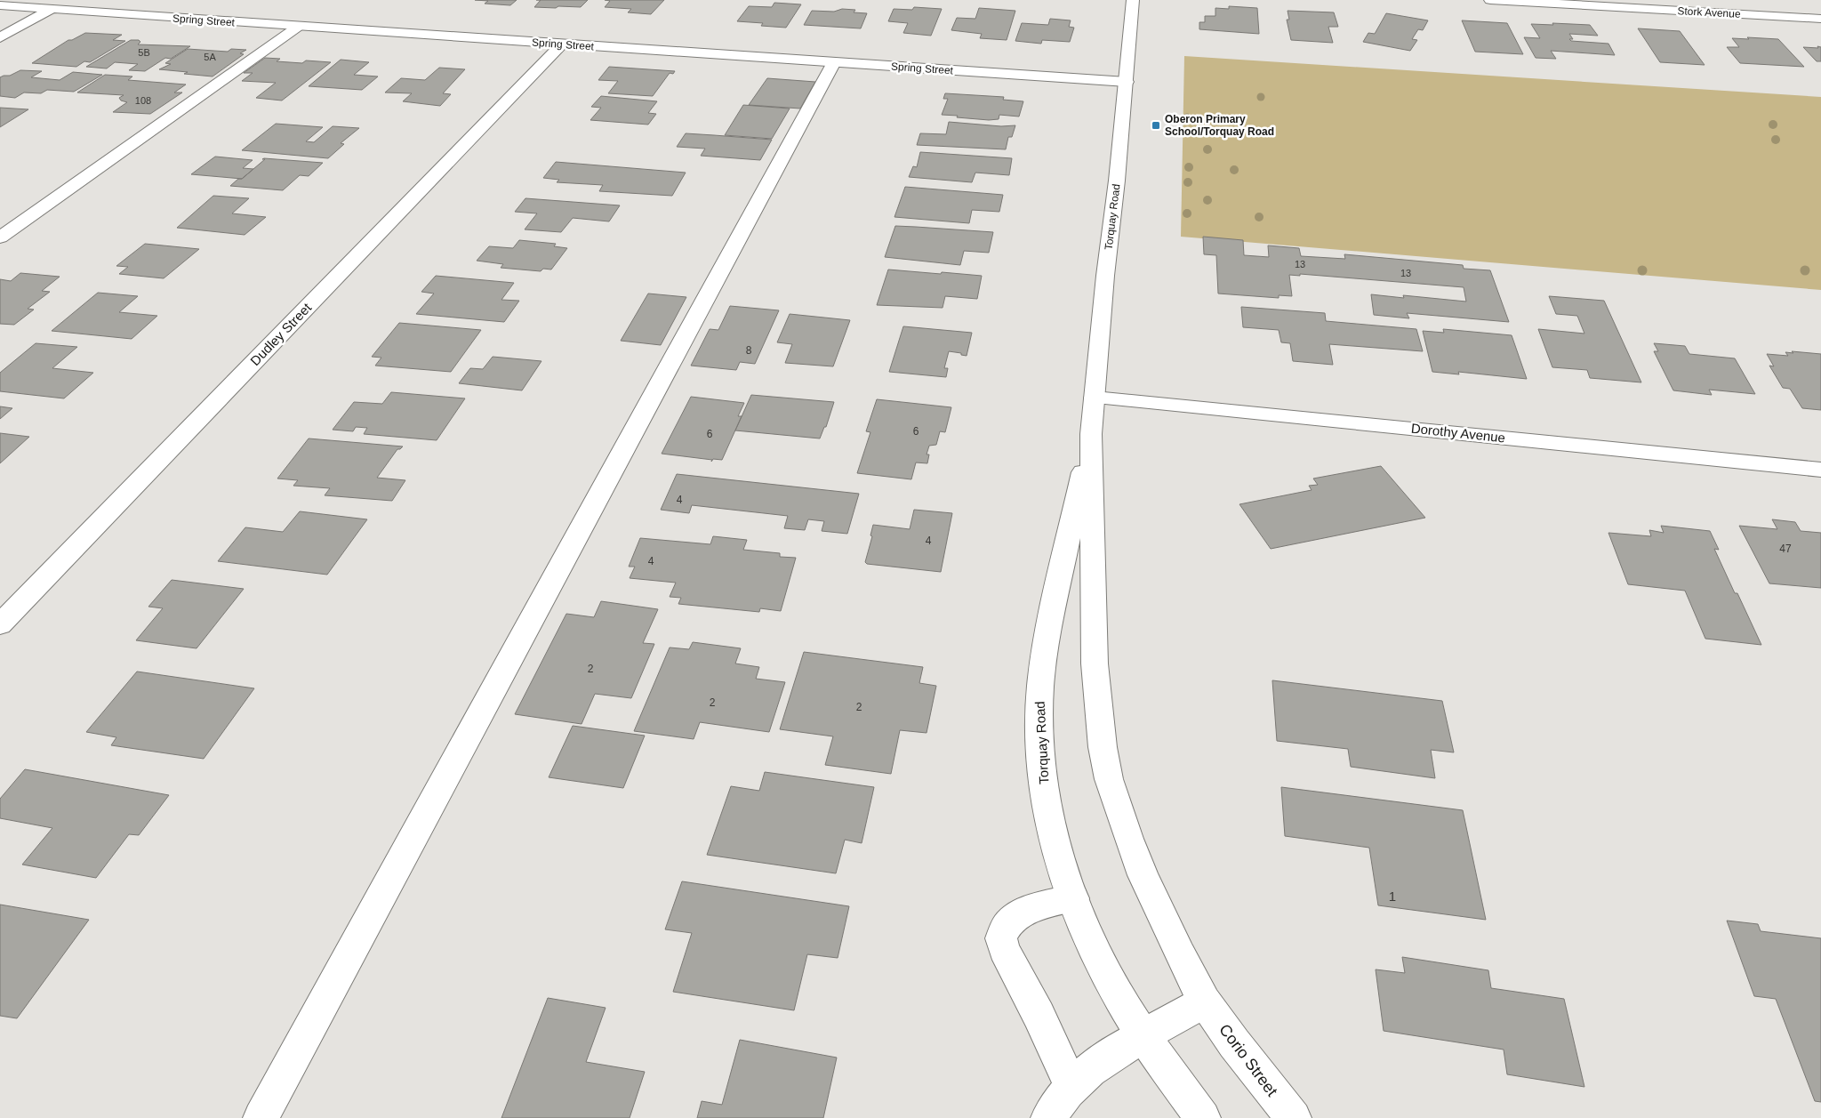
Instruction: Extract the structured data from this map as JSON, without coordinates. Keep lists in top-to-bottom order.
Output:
{
  "streets": {
    "street": [
      "Stork Avenue",
      "Spring Street",
      "Torquay Road",
      "Dudley Street",
      "Dorothy Avenue",
      "Corio Street"
    ]
  },
  "crossings": [
    ["Spring Street", "Torquay Road"],
    ["Spring Street", "Dudley Street"],
    ["Torquay Road", "Dorothy Avenue"],
    ["Torquay Road", "Corio Street"]
  ],
  "places": {
    "transit": ["Oberon Primary School/Torquay Road"]
  },
  "house_numbers": [
    "5B",
    "5A",
    "108",
    "13",
    "13",
    "8",
    "6",
    "6",
    "4",
    "4",
    "47",
    "4",
    "2",
    "2",
    "2",
    "1"
  ]
}
